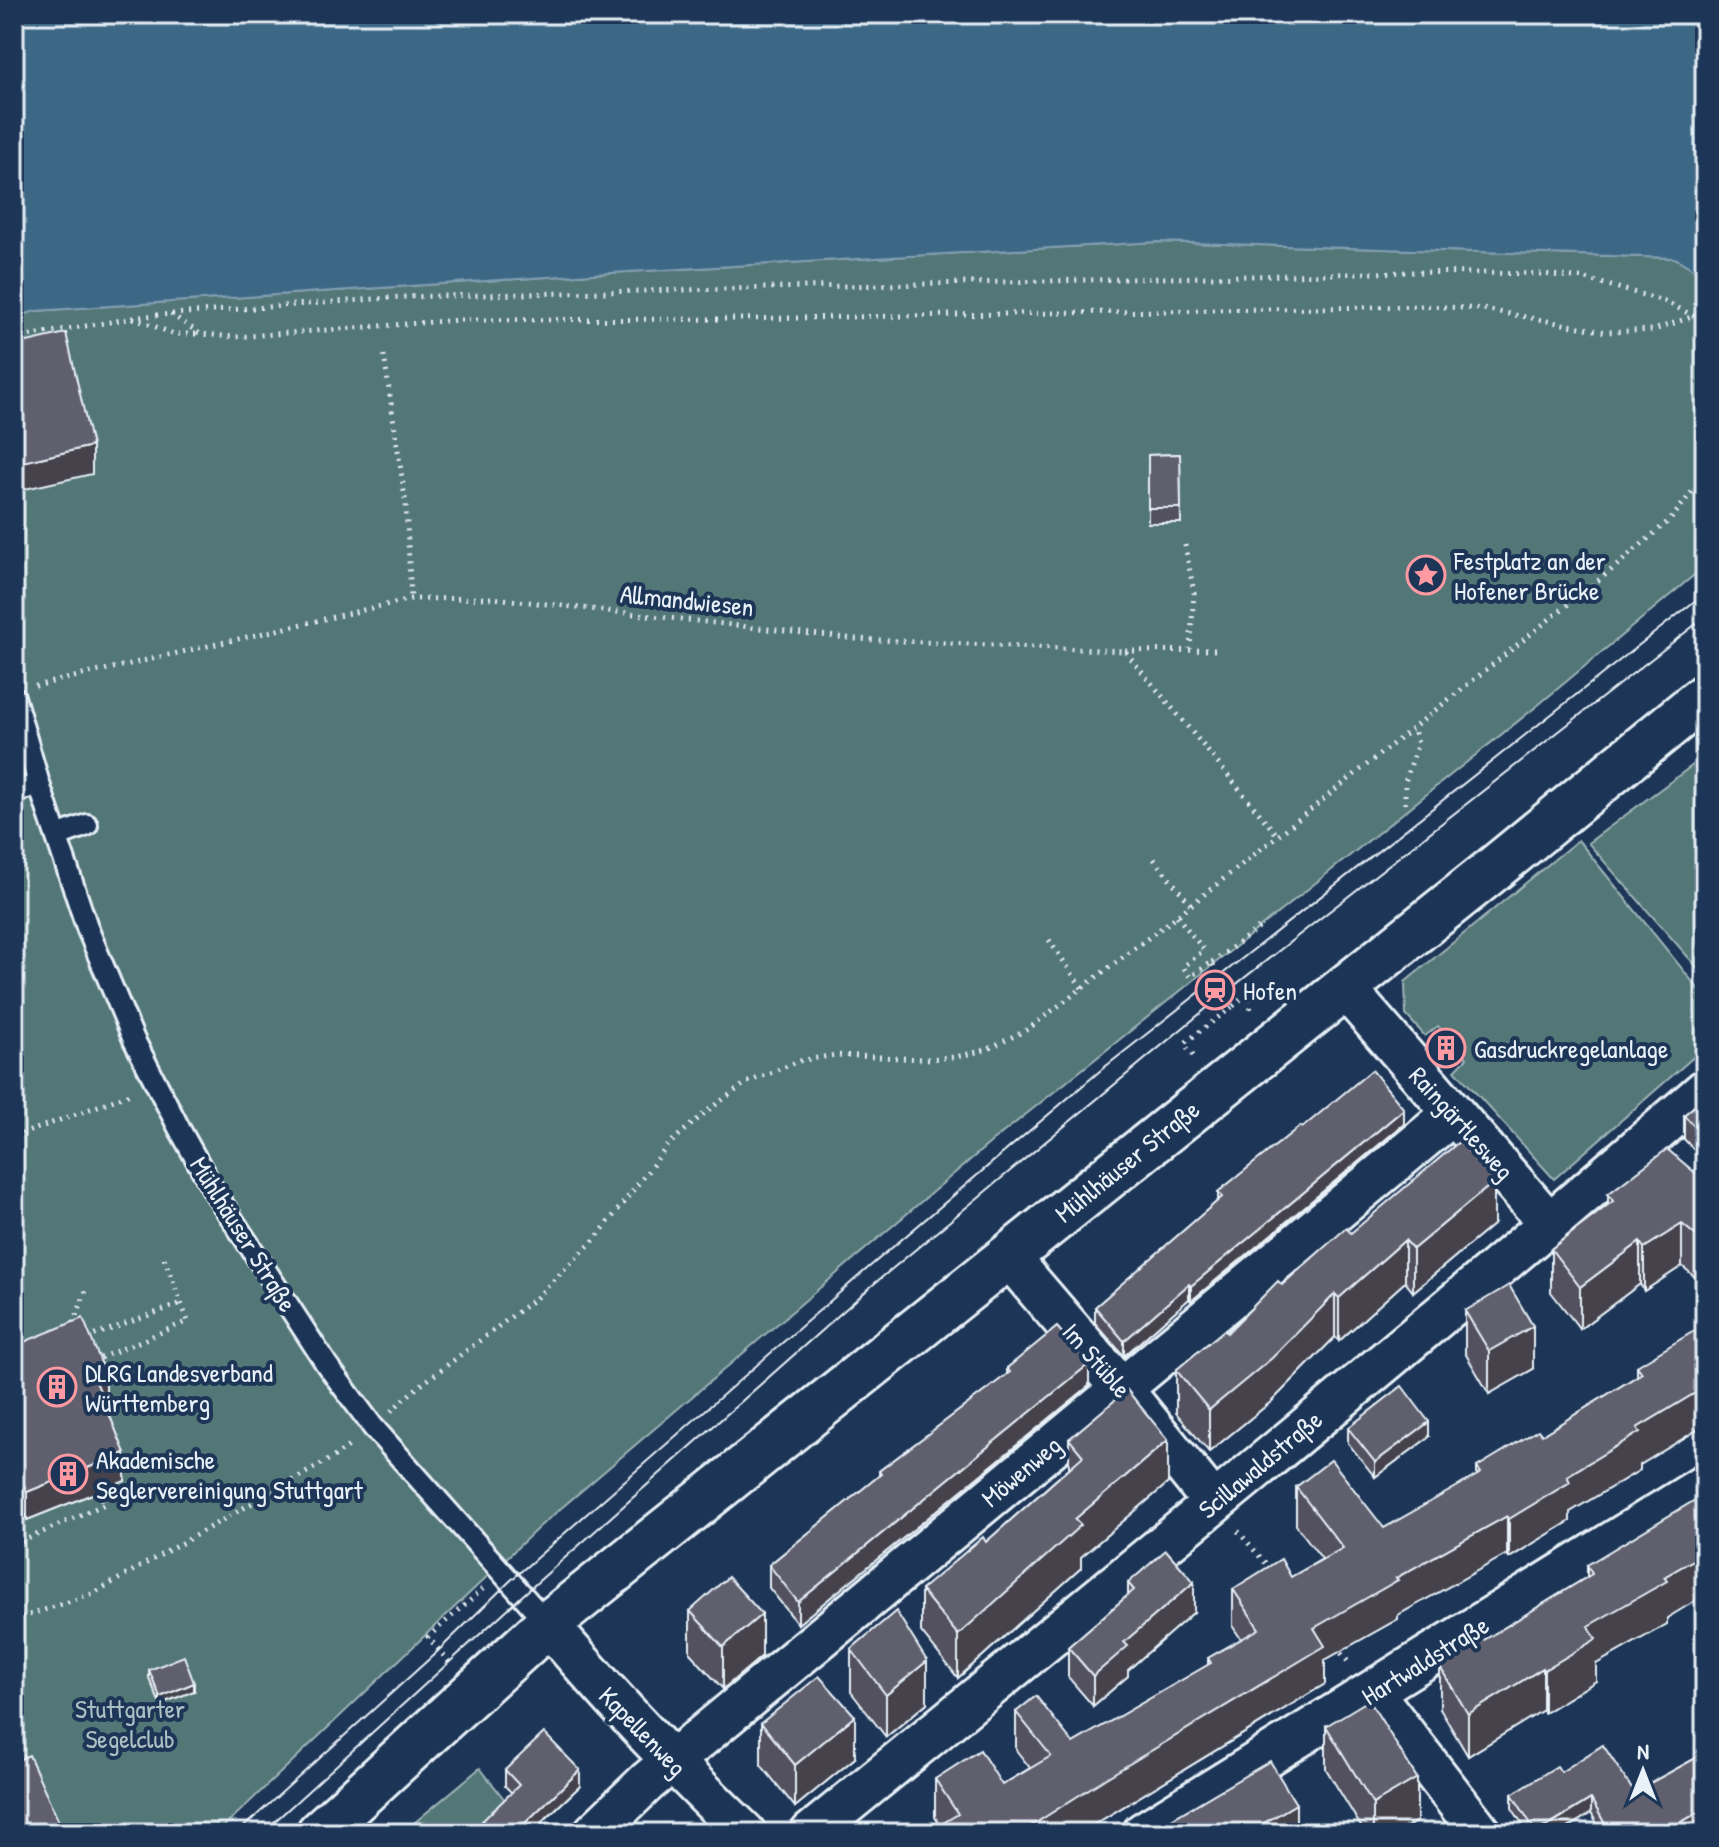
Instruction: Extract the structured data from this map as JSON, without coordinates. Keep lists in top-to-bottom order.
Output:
{
  "streets": {
    "main road": ["Mühlhäuser Straße"],
    "street": [
      "Raingärtlesweg",
      "Im Stüble",
      "Scillawaldstraße",
      "Möwenweg",
      "Hartwaldstraße",
      "Kapellenweg"
    ],
    "path": ["Allmandwiesen"]
  },
  "crossings": [
    ["Allmandwiesen", "Mühlhäuser Straße"],
    ["Raingärtlesweg", "Mühlhäuser Straße"],
    ["Raingärtlesweg", "Scillawaldstraße"],
    ["Raingärtlesweg", "Möwenweg"],
    ["Mühlhäuser Straße", "Im Stüble"],
    ["Mühlhäuser Straße", "Kapellenweg"],
    ["Im Stüble", "Scillawaldstraße"],
    ["Im Stüble", "Möwenweg"],
    ["Möwenweg", "Kapellenweg"]
  ],
  "parks": ["Stuttgarter Segelclub"],
  "places": {
    "place": ["Festplatz an der Hofener Brücke"],
    "station": ["Hofen"],
    "building": ["Gasdruckregelanlage", "DLRG Landesverband Württemberg", "Akademische Seglervereinigung Stuttgart"]
  },
  "north": "top"
}
